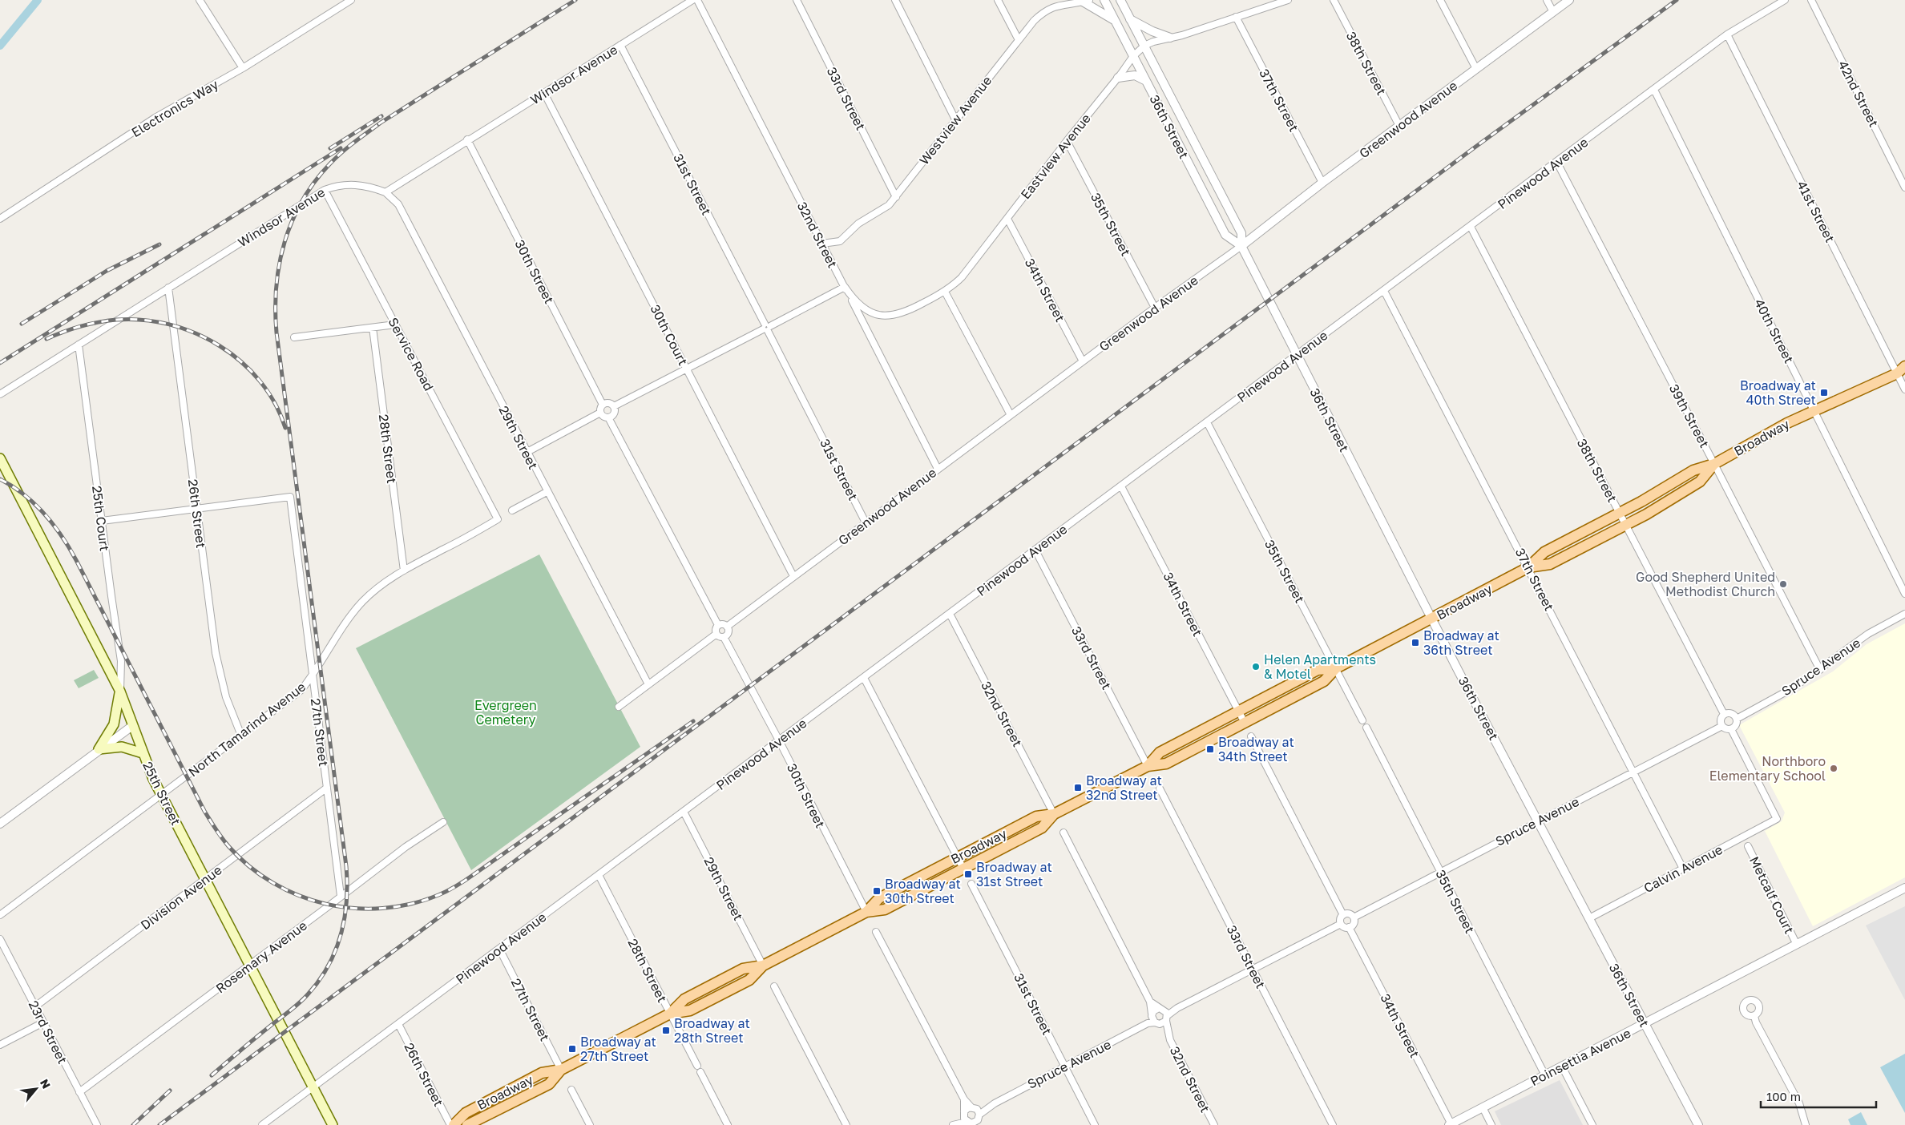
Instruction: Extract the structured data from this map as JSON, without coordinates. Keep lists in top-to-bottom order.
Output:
{
  "streets": {
    "main road": ["Broadway", "25th Street"],
    "street": [
      "38th Street",
      "Windsor Avenue",
      "42nd Street",
      "33rd Street",
      "37th Street",
      "Electronics Way",
      "Greenwood Avenue",
      "Westview Avenue",
      "36th Street",
      "Eastview Avenue",
      "Pinewood Avenue",
      "31st Street",
      "41st Street",
      "35th Street",
      "32nd Street",
      "30th Street",
      "34th Street",
      "40th Street",
      "30th Court",
      "Service Road",
      "39th Street",
      "29th Street",
      "28th Street",
      "26th Street",
      "25th Court",
      "Spruce Avenue",
      "North Tamarind Avenue",
      "27th Street",
      "Calvin Avenue",
      "Metcalf Court",
      "Division Avenue",
      "Rosemary Avenue",
      "23rd Street",
      "Poinsettia Avenue"
    ]
  },
  "crossings": [
    ["38th Street", "Greenwood Avenue"],
    ["38th Street", "Pinewood Avenue"],
    ["38th Street", "Broadway"],
    ["38th Street", "Spruce Avenue"],
    ["38th Street", "Calvin Avenue"],
    ["Windsor Avenue", "31st Street"],
    ["Windsor Avenue", "30th Street"],
    ["Windsor Avenue", "30th Court"],
    ["Windsor Avenue", "Service Road"],
    ["Windsor Avenue", "29th Street"],
    ["Windsor Avenue", "26th Street"],
    ["Windsor Avenue", "25th Court"],
    ["33rd Street", "Westview Avenue"],
    ["33rd Street", "Pinewood Avenue"],
    ["33rd Street", "Broadway"],
    ["37th Street", "Greenwood Avenue"],
    ["37th Street", "Eastview Avenue"],
    ["37th Street", "Pinewood Avenue"],
    ["37th Street", "Broadway"],
    ["37th Street", "Spruce Avenue"],
    ["37th Street", "Calvin Avenue"],
    ["Greenwood Avenue", "36th Street"],
    ["Greenwood Avenue", "31st Street"],
    ["Greenwood Avenue", "35th Street"],
    ["Greenwood Avenue", "32nd Street"],
    ["Greenwood Avenue", "30th Street"],
    ["Greenwood Avenue", "34th Street"],
    ["Greenwood Avenue", "30th Court"],
    ["Westview Avenue", "32nd Street"],
    ["36th Street", "Eastview Avenue"],
    ["36th Street", "Pinewood Avenue"],
    ["36th Street", "Broadway"],
    ["36th Street", "Spruce Avenue"],
    ["36th Street", "Calvin Avenue"],
    ["36th Street", "Poinsettia Avenue"],
    ["Eastview Avenue", "35th Street"],
    ["Eastview Avenue", "32nd Street"],
    ["Eastview Avenue", "34th Street"],
    ["Pinewood Avenue", "41st Street"],
    ["Pinewood Avenue", "35th Street"],
    ["Pinewood Avenue", "32nd Street"],
    ["Pinewood Avenue", "30th Street"],
    ["Pinewood Avenue", "34th Street"],
    ["Pinewood Avenue", "40th Street"],
    ["Pinewood Avenue", "39th Street"],
    ["Pinewood Avenue", "29th Street"],
    ["Pinewood Avenue", "28th Street"],
    ["Pinewood Avenue", "26th Street"],
    ["Pinewood Avenue", "27th Street"],
    ["Pinewood Avenue", "25th Street"],
    ["31st Street", "Spruce Avenue"],
    ["41st Street", "Broadway"],
    ["35th Street", "Broadway"],
    ["35th Street", "Spruce Avenue"],
    ["35th Street", "Poinsettia Avenue"],
    ["32nd Street", "Broadway"],
    ["32nd Street", "Spruce Avenue"],
    ["30th Street", "Broadway"],
    ["34th Street", "Broadway"],
    ["34th Street", "Spruce Avenue"],
    ["34th Street", "Poinsettia Avenue"],
    ["40th Street", "Broadway"],
    ["Service Road", "North Tamarind Avenue"],
    ["39th Street", "Broadway"],
    ["39th Street", "Spruce Avenue"],
    ["29th Street", "Broadway"],
    ["Broadway", "28th Street"],
    ["Broadway", "27th Street"],
    ["28th Street", "North Tamarind Avenue"],
    ["26th Street", "North Tamarind Avenue"],
    ["26th Street", "27th Street"],
    ["25th Court", "25th Street"],
    ["Spruce Avenue", "Calvin Avenue"],
    ["North Tamarind Avenue", "27th Street"],
    ["North Tamarind Avenue", "25th Street"],
    ["27th Street", "Division Avenue"],
    ["27th Street", "Rosemary Avenue"],
    ["25th Street", "Division Avenue"],
    ["25th Street", "Rosemary Avenue"],
    ["Metcalf Court", "Poinsettia Avenue"],
    ["Division Avenue", "23rd Street"],
    ["Rosemary Avenue", "23rd Street"]
  ],
  "parks": ["Evergreen Cemetery"],
  "places": {
    "transit": [
      "Broadway at 40th Street",
      "Broadway at 36th Street",
      "Broadway at 34th Street",
      "Broadway at 32nd Street",
      "Broadway at 31st Street",
      "Broadway at 30th Street",
      "Broadway at 28th Street",
      "Broadway at 27th Street"
    ],
    "other": ["Good Shepherd United Methodist Church", "Helen Apartments & Motel", "Northboro Elementary School"]
  },
  "scale_bar": "100 m",
  "north": "top right"
}
